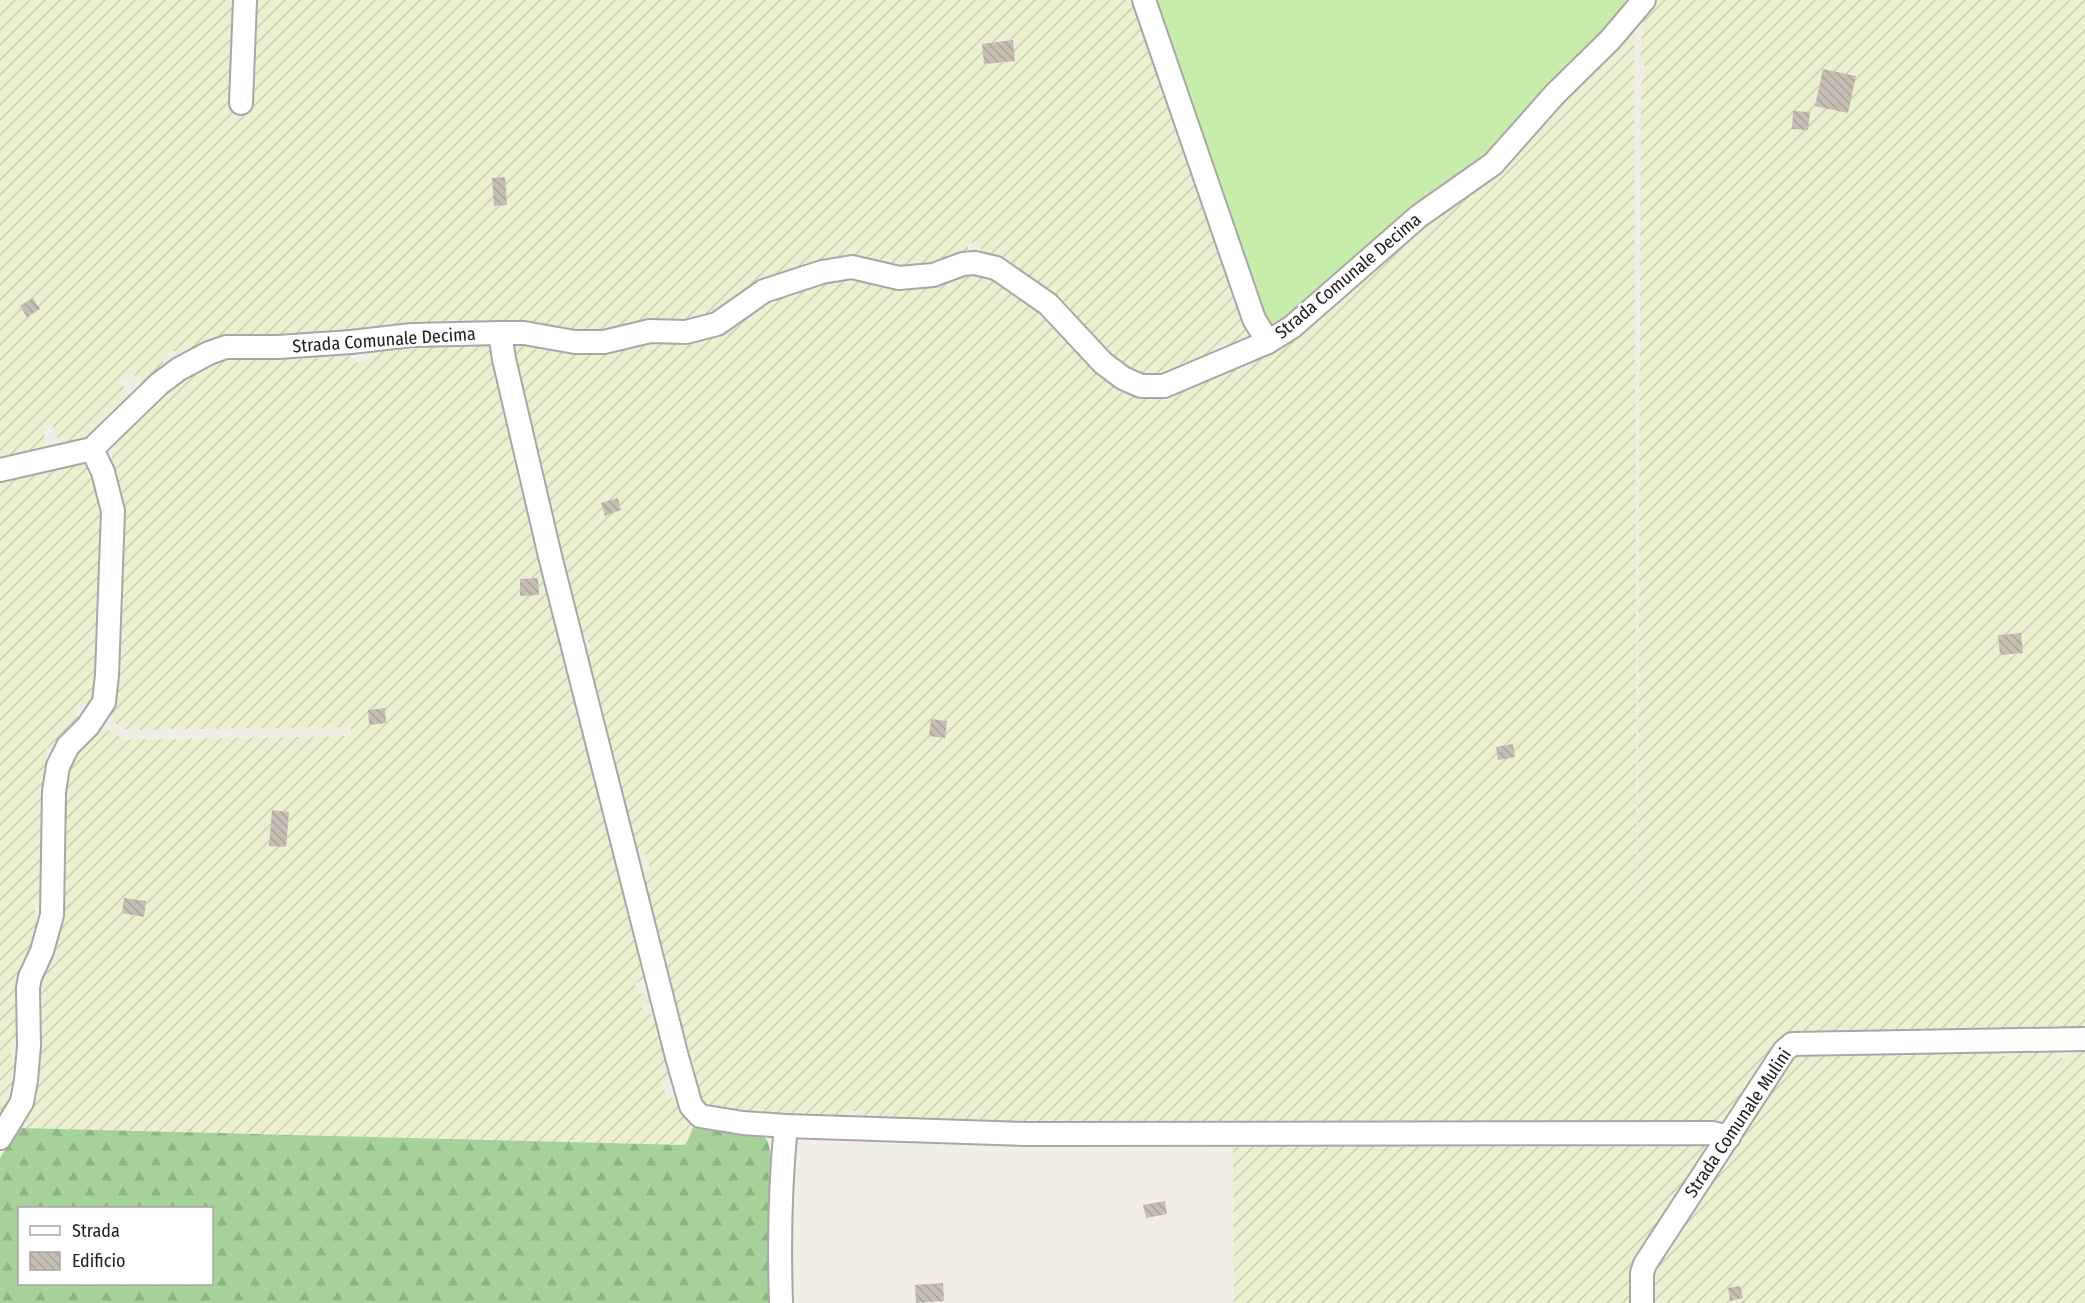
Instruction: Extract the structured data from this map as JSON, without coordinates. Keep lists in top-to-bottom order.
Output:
{
  "streets": {
    "street": ["Strada Comunale Decima", "Strada Comunale Mulini"]
  },
  "legend": ["Strada", "Edificio"]
}
